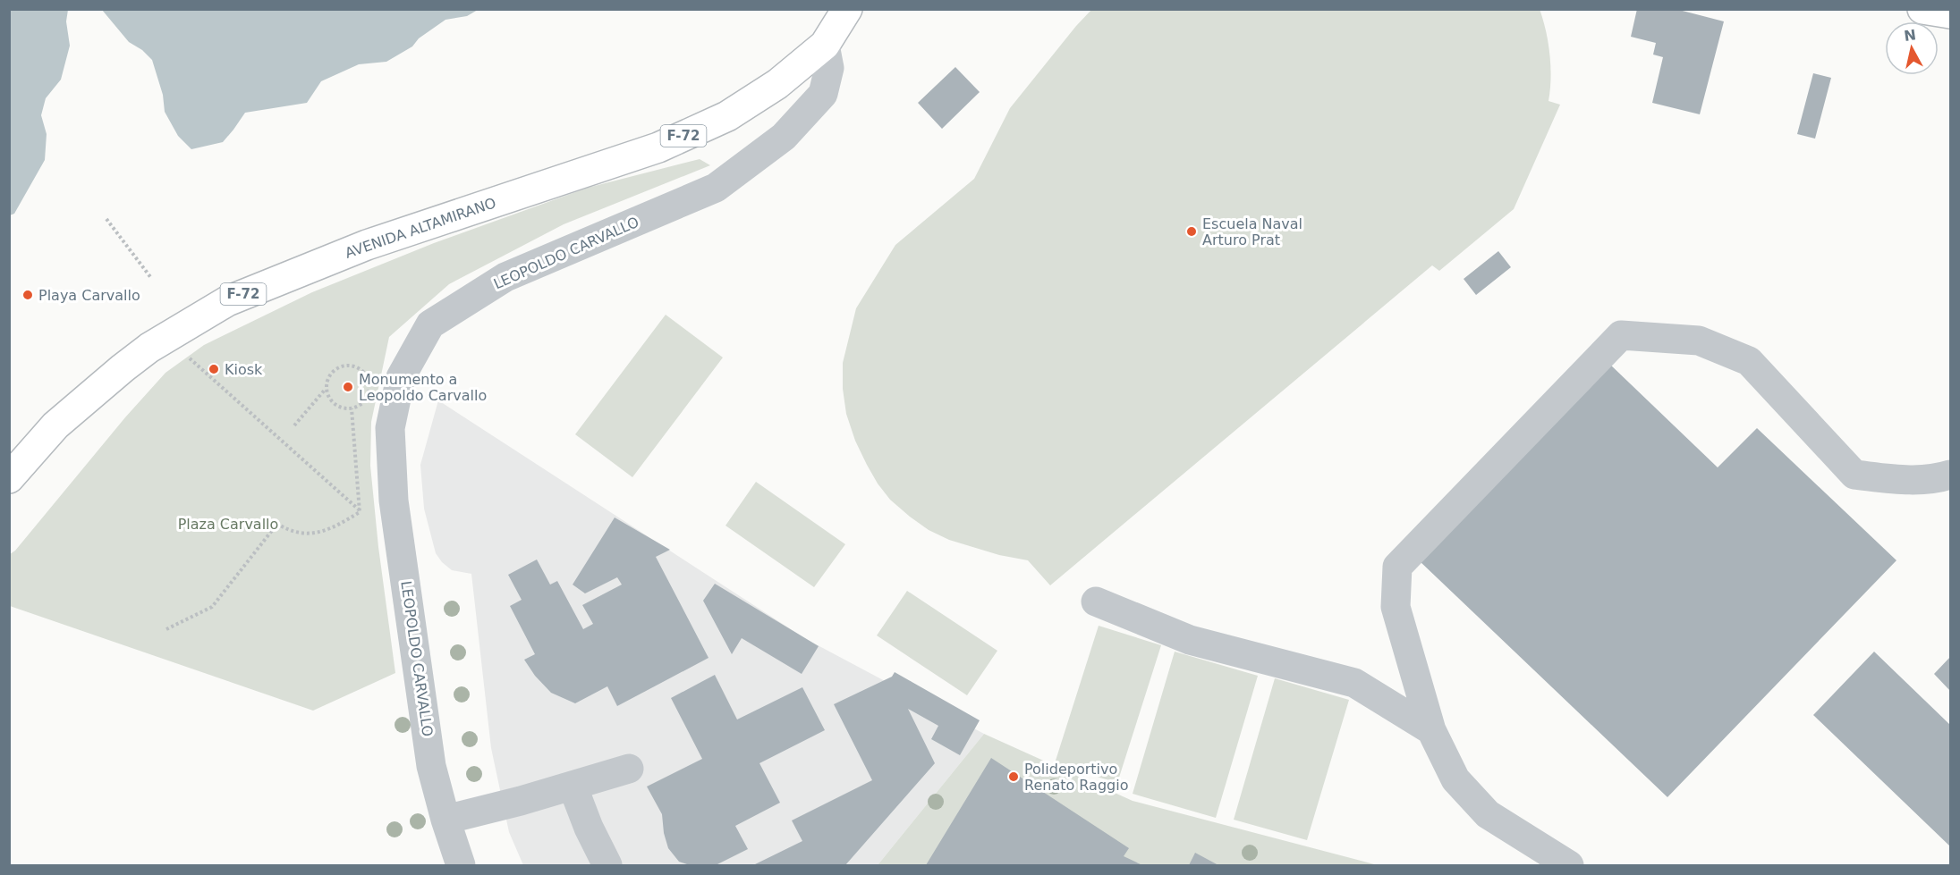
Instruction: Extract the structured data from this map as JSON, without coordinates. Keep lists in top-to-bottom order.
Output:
{
  "streets": {
    "main road": ["F-72", "AVENIDA ALTAMIRANO"],
    "street": ["LEOPOLDO CARVALLO"]
  },
  "crossings": [
    ["AVENIDA ALTAMIRANO", "LEOPOLDO CARVALLO"]
  ],
  "parks": ["Plaza Carvallo"],
  "places": [
    "Escuela Naval Arturo Prat",
    "Playa Carvallo",
    "Kiosk",
    "Monumento a Leopoldo Carvallo",
    "Polideportivo Renato Raggio"
  ],
  "north": "top"
}
